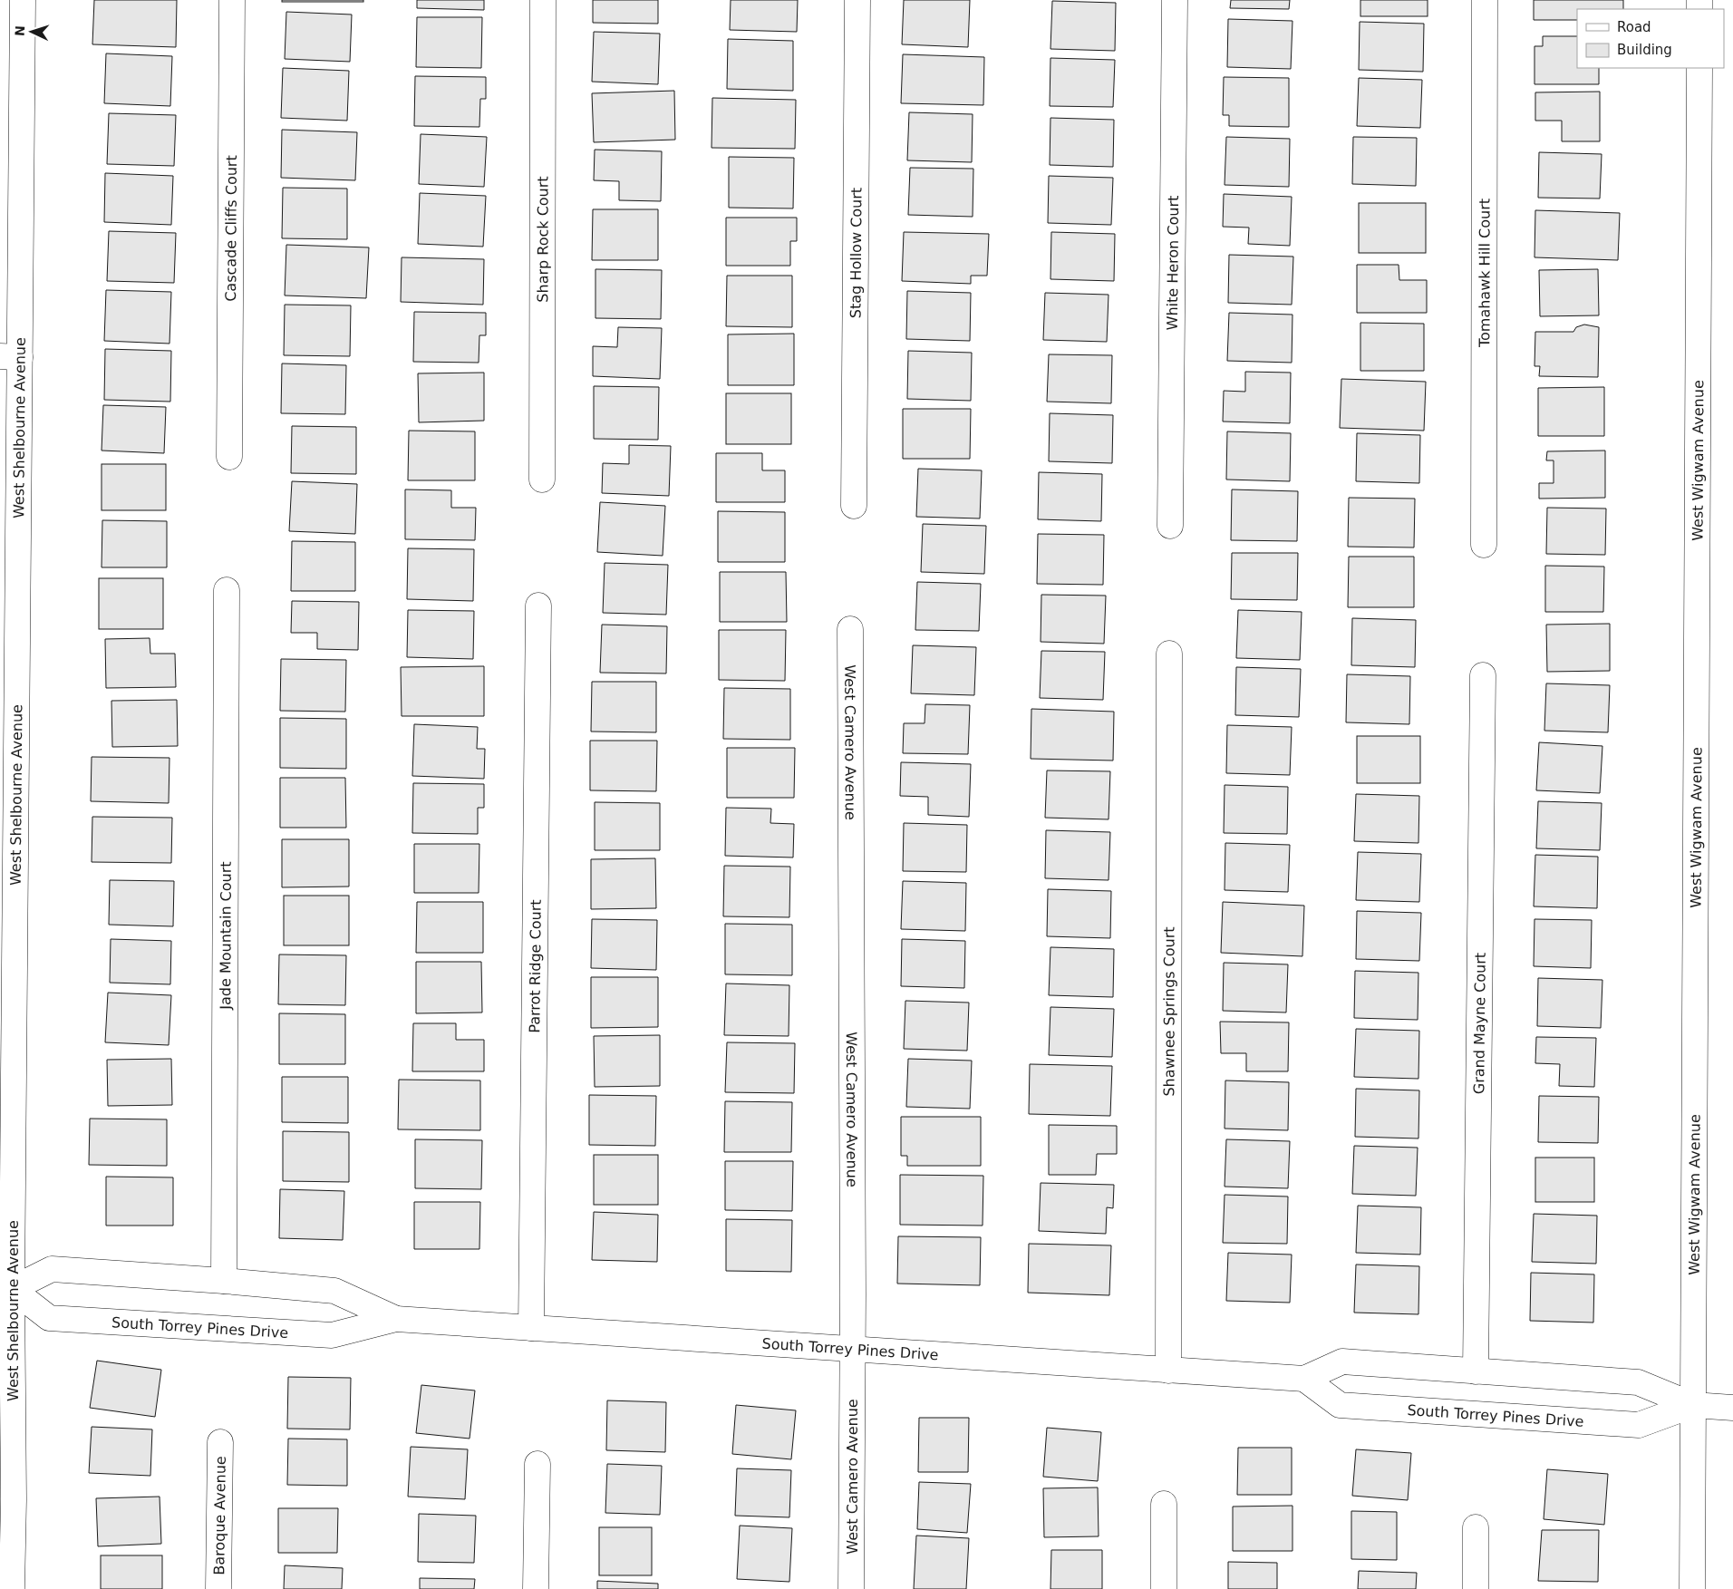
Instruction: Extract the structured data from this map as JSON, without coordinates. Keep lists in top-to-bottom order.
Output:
{
  "streets": {
    "street": [
      "Cascade Cliffs Court",
      "Sharp Rock Court",
      "Stag Hollow Court",
      "White Heron Court",
      "Tomahawk Hill Court",
      "West Shelbourne Avenue",
      "West Wigwam Avenue",
      "West Camero Avenue",
      "Jade Mountain Court",
      "Parrot Ridge Court",
      "Shawnee Springs Court",
      "Grand Mayne Court",
      "South Torrey Pines Drive",
      "Baroque Avenue"
    ]
  },
  "crossings": [
    ["West Shelbourne Avenue", "South Torrey Pines Drive"],
    ["West Wigwam Avenue", "South Torrey Pines Drive"],
    ["West Camero Avenue", "South Torrey Pines Drive"],
    ["Jade Mountain Court", "South Torrey Pines Drive"],
    ["Parrot Ridge Court", "South Torrey Pines Drive"],
    ["Shawnee Springs Court", "South Torrey Pines Drive"],
    ["Grand Mayne Court", "South Torrey Pines Drive"]
  ],
  "legend": ["Road", "Building"],
  "north": "left"
}
